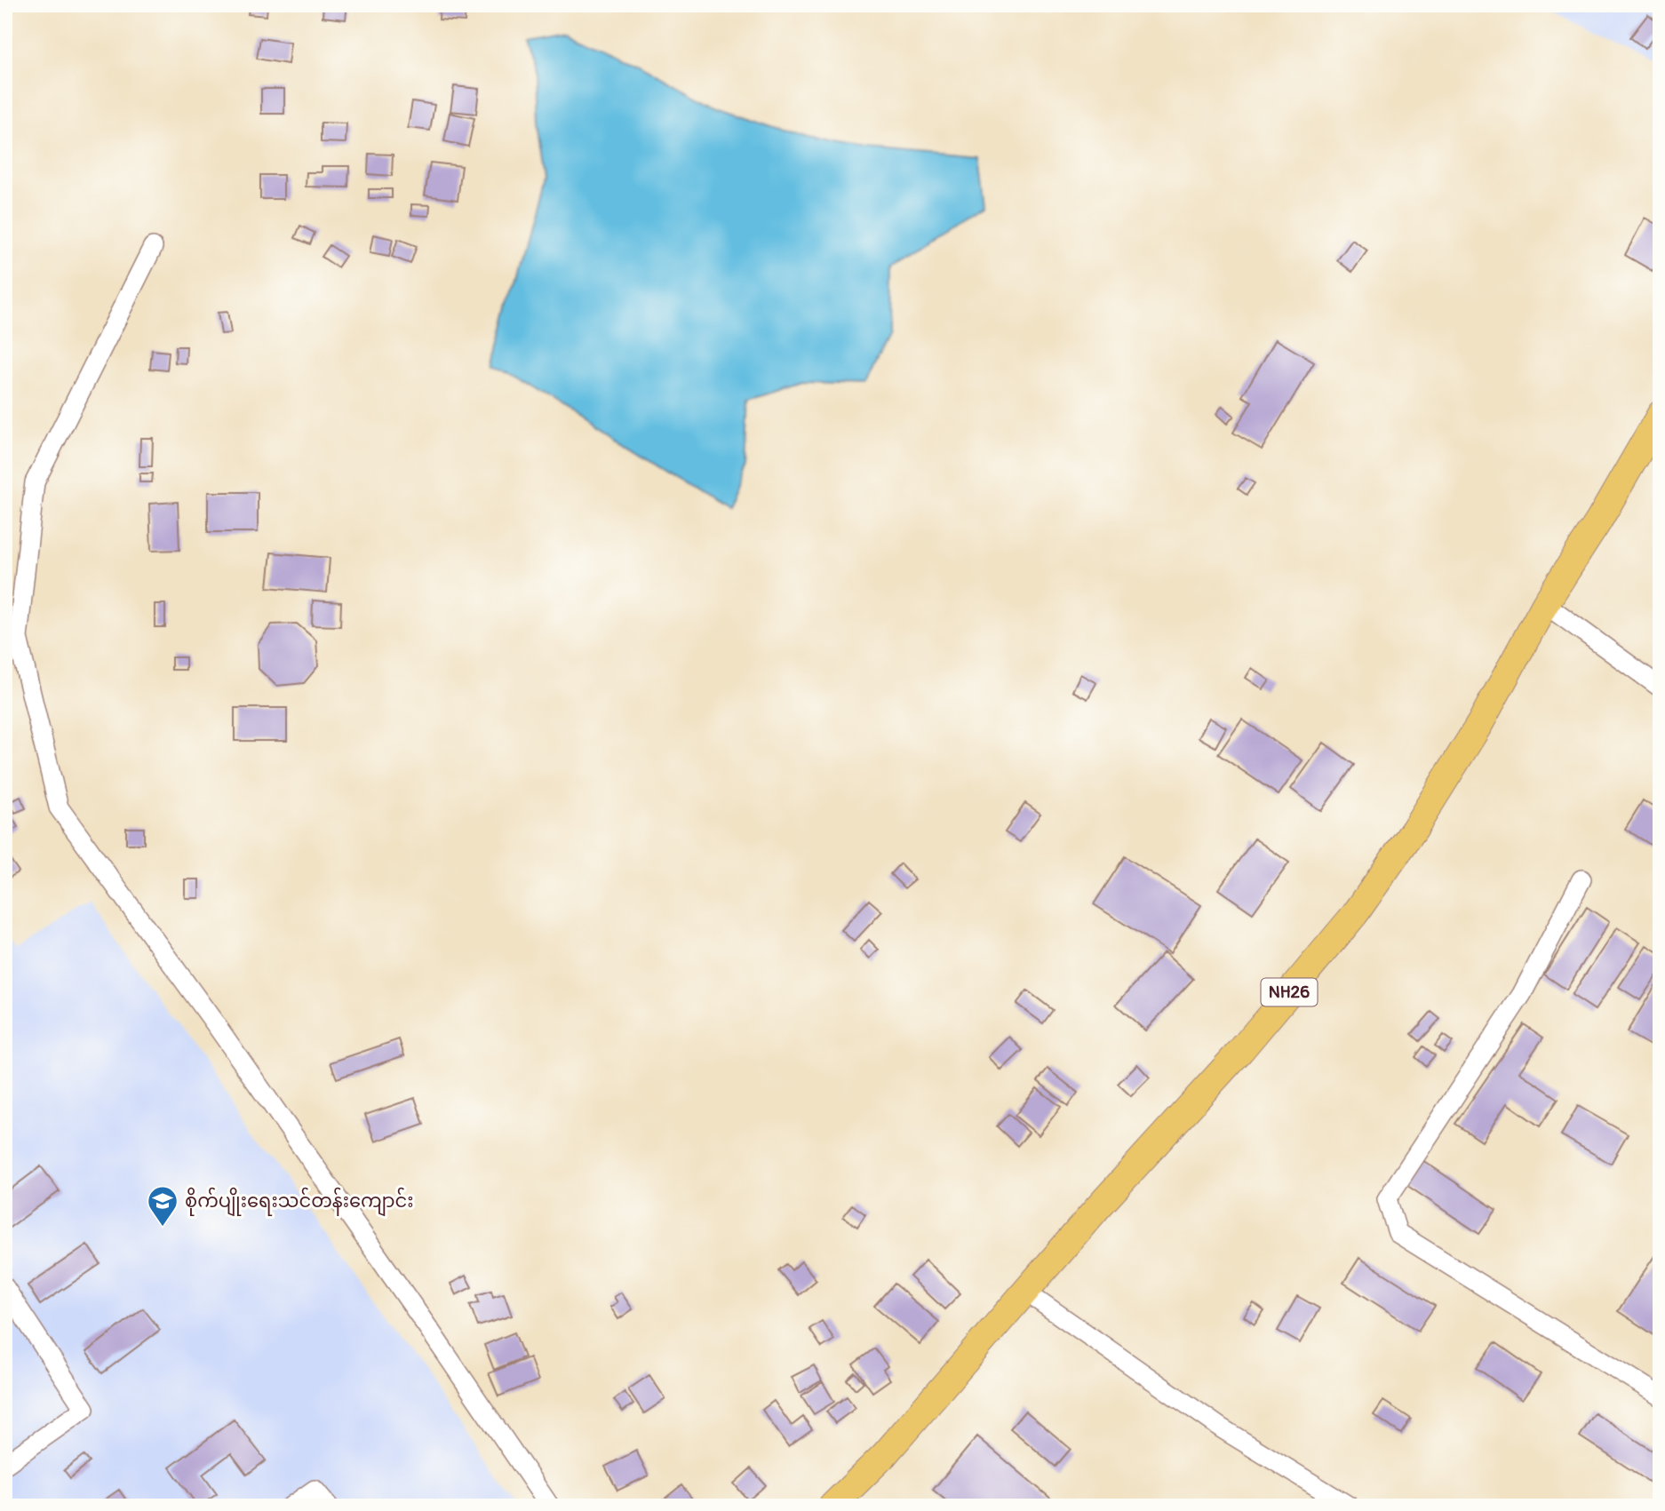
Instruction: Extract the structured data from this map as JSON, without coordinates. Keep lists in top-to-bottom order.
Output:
{
  "streets": {
    "highway": ["NH26"]
  },
  "places": {
    "school or university": ["စိုက်ပျိုးရေးသင်တန်းကျောင်း"]
  }
}
